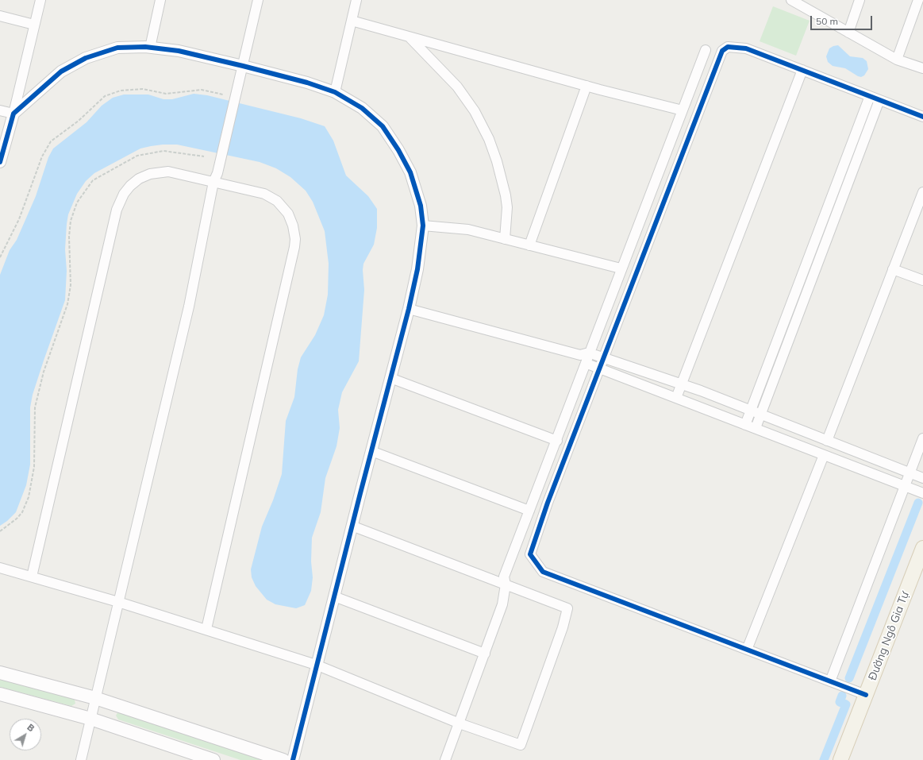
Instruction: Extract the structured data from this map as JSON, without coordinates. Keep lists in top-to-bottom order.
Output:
{
  "streets": {
    "main road": ["Đường Ngô Gia Tự"]
  },
  "scale_bar": "50 m",
  "north": "top right"
}
